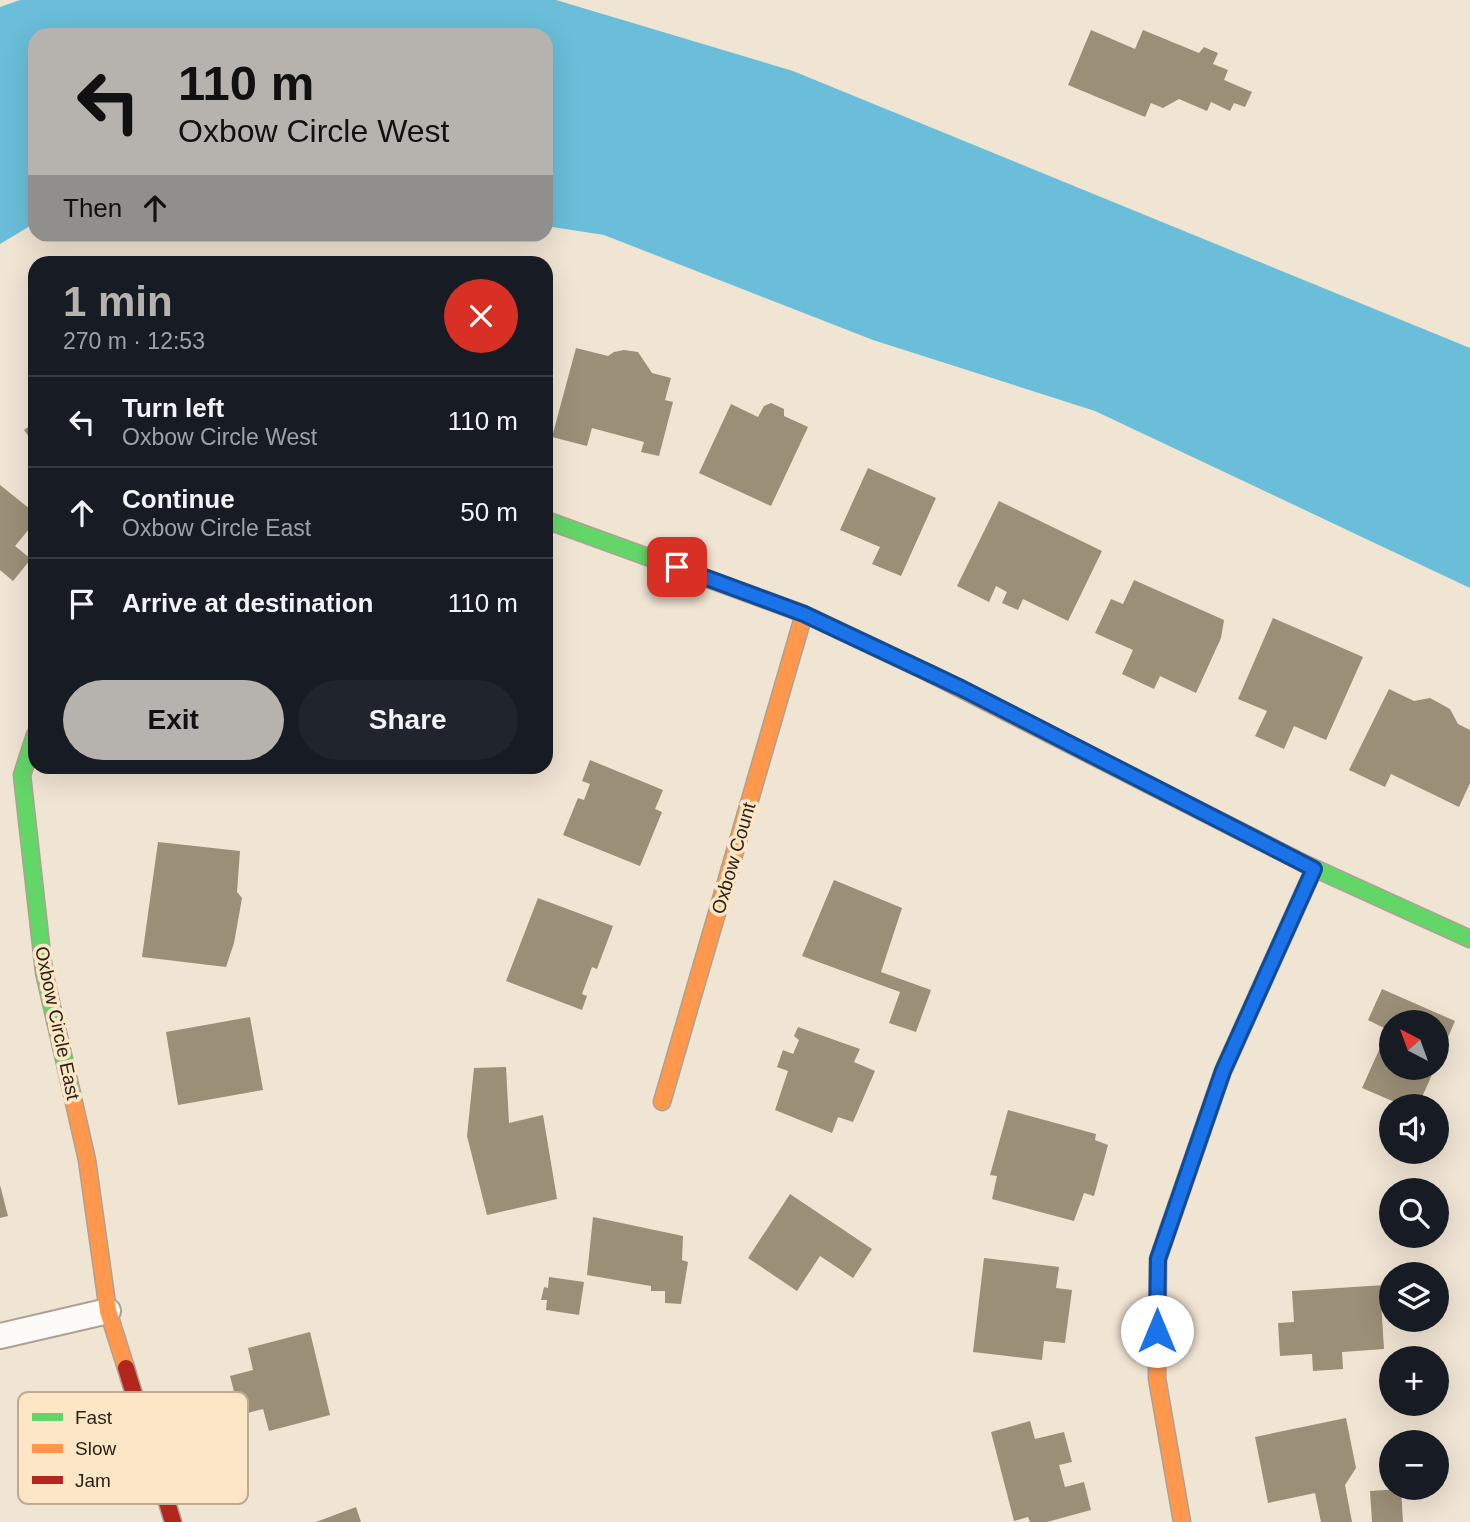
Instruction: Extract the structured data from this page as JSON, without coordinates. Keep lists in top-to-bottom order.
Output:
{
  "streets": {
    "street": ["Oxbow Count", "Oxbow Circle East"]
  },
  "legend": ["Fast", "Slow", "Jam"],
  "north": "top left",
  "page": {
    "turn": ["110 m", "Oxbow Circle West"],
    "then": "Then",
    "heading": ["1 min", "270 m · 12:53"],
    "list": [
      {
        "name": "Turn left",
        "note": "Oxbow Circle West",
        "value": "110 m"
      },
      {
        "name": "Continue",
        "note": "Oxbow Circle East",
        "value": "50 m"
      },
      {
        "name": "Arrive at destination",
        "value": "110 m"
      }
    ],
    "buttons": ["Exit", "Share"],
    "map_buttons": ["+", "−"]
  }
}
